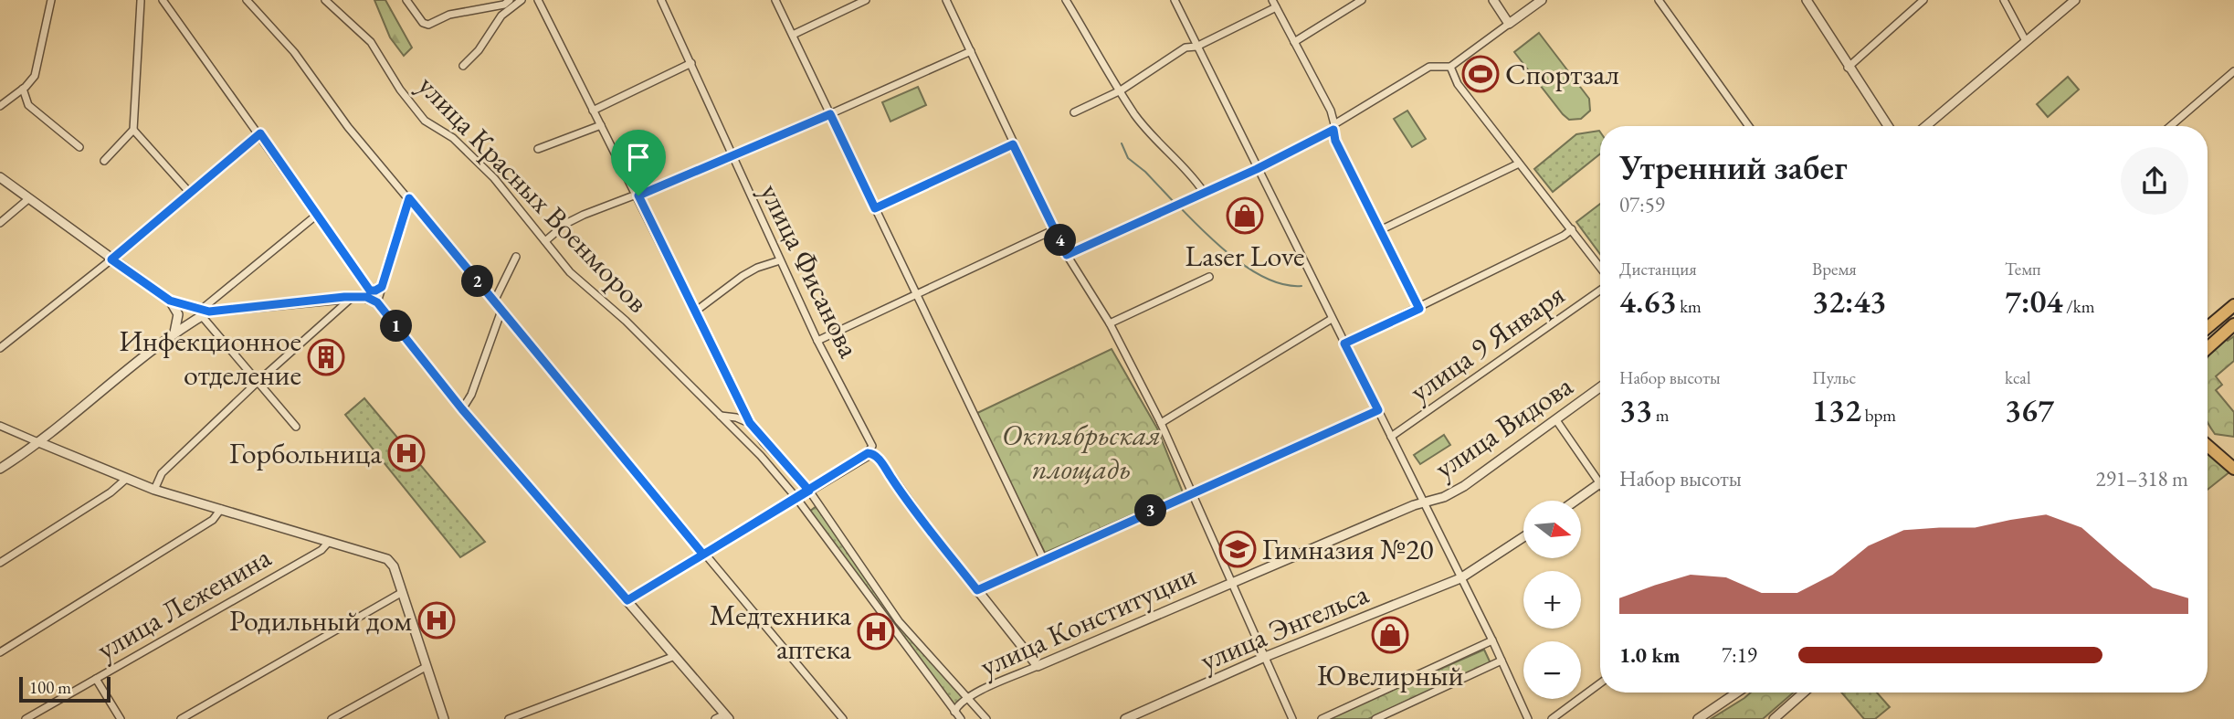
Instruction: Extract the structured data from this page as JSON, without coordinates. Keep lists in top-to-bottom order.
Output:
{
  "streets": {
    "street": [
      "улица Красных Военморов",
      "улица Фисанова",
      "улица 9 Января",
      "улица Видова",
      "улица Леженина",
      "улица Конституции",
      "улица Энгельса"
    ]
  },
  "crossings": [
    ["улица Красных Военморов", "улица Конституции"],
    ["улица Фисанова", "улица Конституции"],
    ["улица Видова", "улица Конституции"]
  ],
  "parks": ["Октябрьская площадь"],
  "places": {
    "sports": ["Спортзал"],
    "shop": ["Laser Love", "Ювелирный"],
    "building": ["Инфекционное отделение"],
    "hospital": ["Горбольница", "Родильный дом", "Медтехника аптека"],
    "school or university": ["Гимназия №20"]
  },
  "scale_bar": "100 m",
  "north": "right",
  "page": {
    "heading": ["Утренний забег", "07:59"],
    "pins": [
      "4",
      "2",
      "1",
      "3"
    ],
    "stats": [
      ["Дистанция", "4.63 km"],
      ["Время", "32:43"],
      ["Темп", "7:04 /km"],
      ["Набор высоты", "33 m"],
      ["Пульс", "132 bpm"],
      ["kcal", "367"]
    ],
    "chart": ["Набор высоты", "291–318 m"],
    "map_buttons": ["+", "−"],
    "list": [
      {
        "name": "1.0 km",
        "note": "7:19"
      }
    ],
    "scale": "100 m"
  }
}
